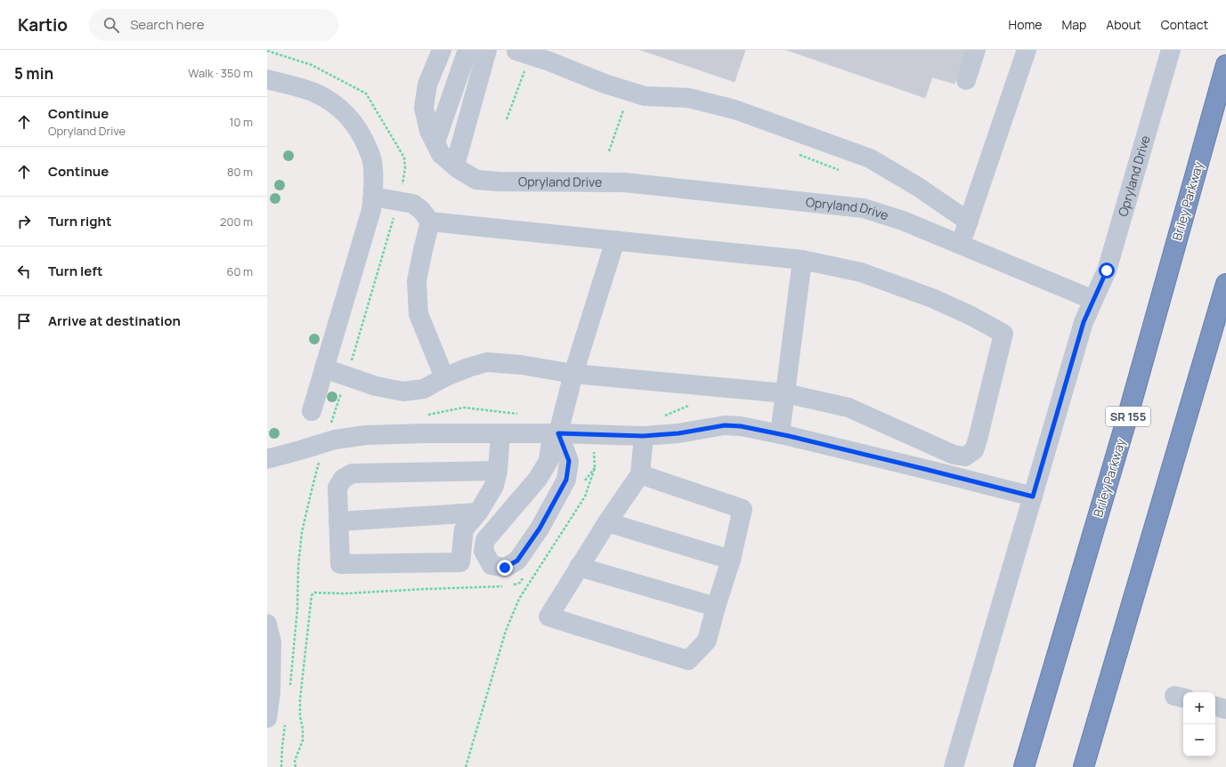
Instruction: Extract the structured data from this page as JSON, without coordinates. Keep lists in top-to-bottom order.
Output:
{
  "streets": {
    "highway": ["Briley Parkway", "SR 155"],
    "street": ["Opryland Drive"]
  },
  "page": {
    "header": "Kartio",
    "search": "Search here",
    "nav": [
      "Home",
      "Map",
      "About",
      "Contact"
    ],
    "heading": ["5 min", "Walk · 350 m"],
    "list": [
      ["Continue", "Opryland Drive", "10 m"],
      ["Continue", "80 m"],
      ["Turn right", "200 m"],
      ["Turn left", "60 m"],
      "Arrive at destination"
    ],
    "map_buttons": ["+", "−"]
  }
}
